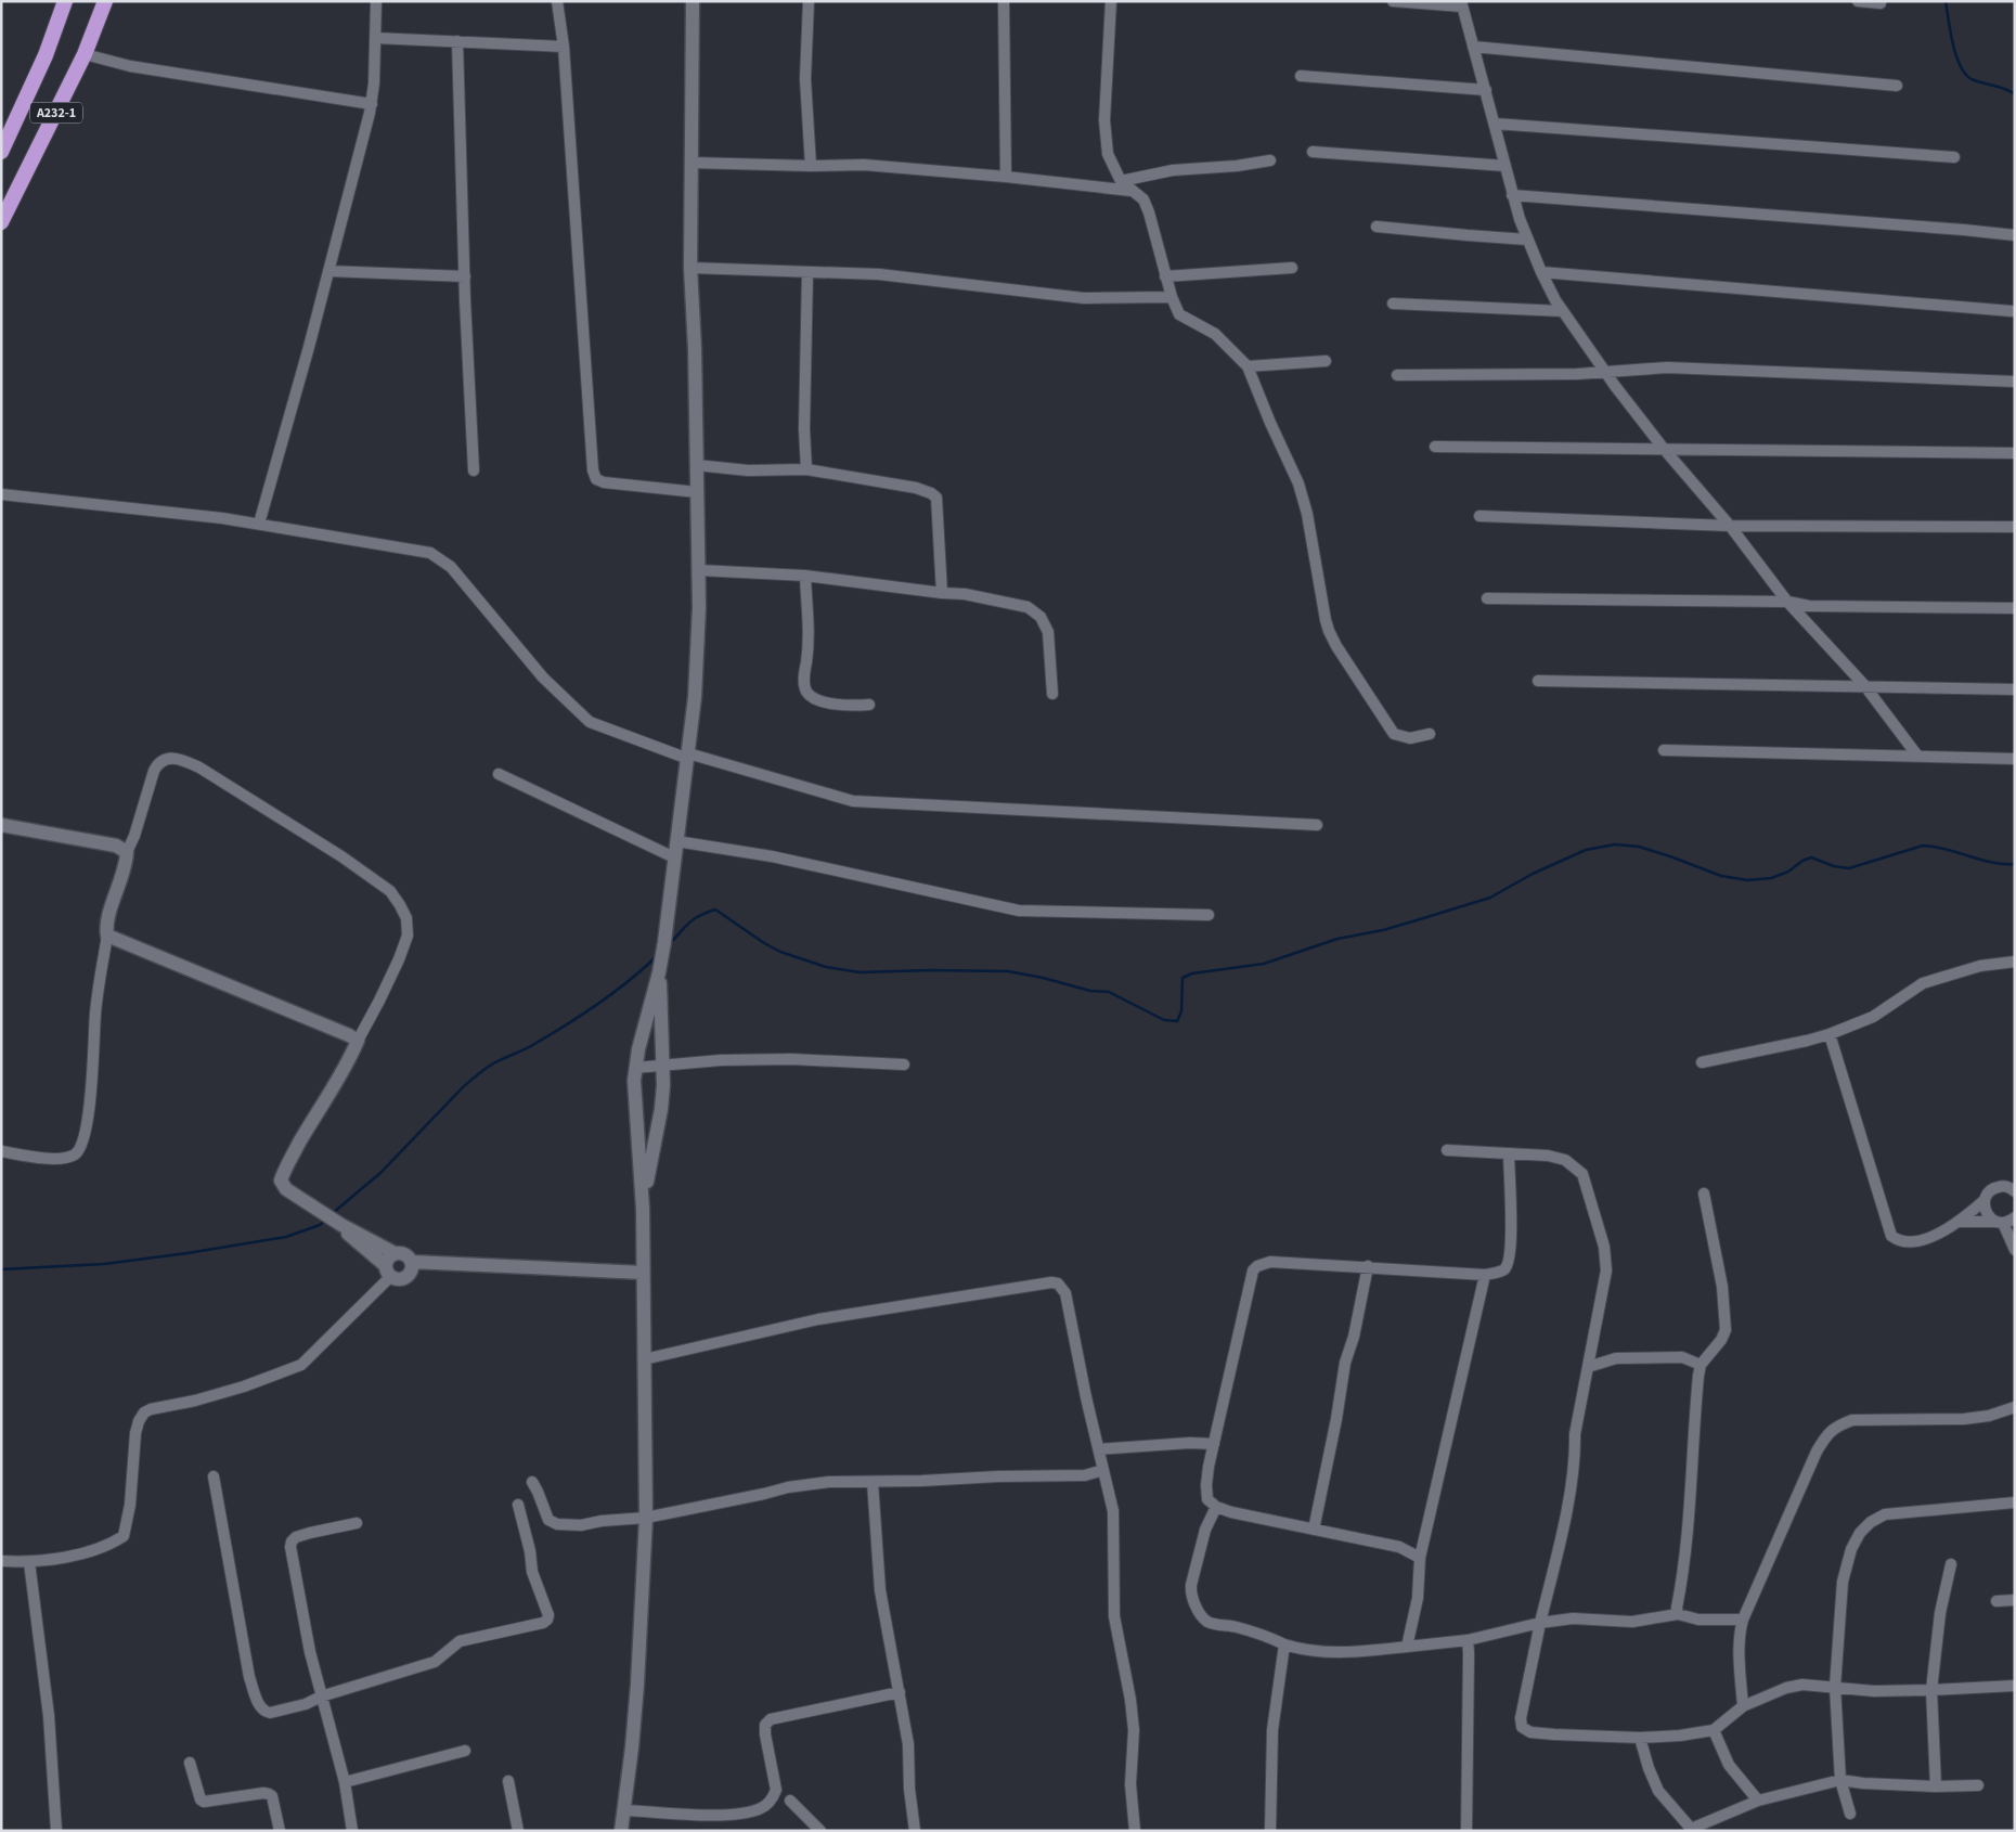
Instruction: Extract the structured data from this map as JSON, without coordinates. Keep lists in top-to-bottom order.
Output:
{
  "streets": {
    "highway": ["A232-1"]
  }
}
